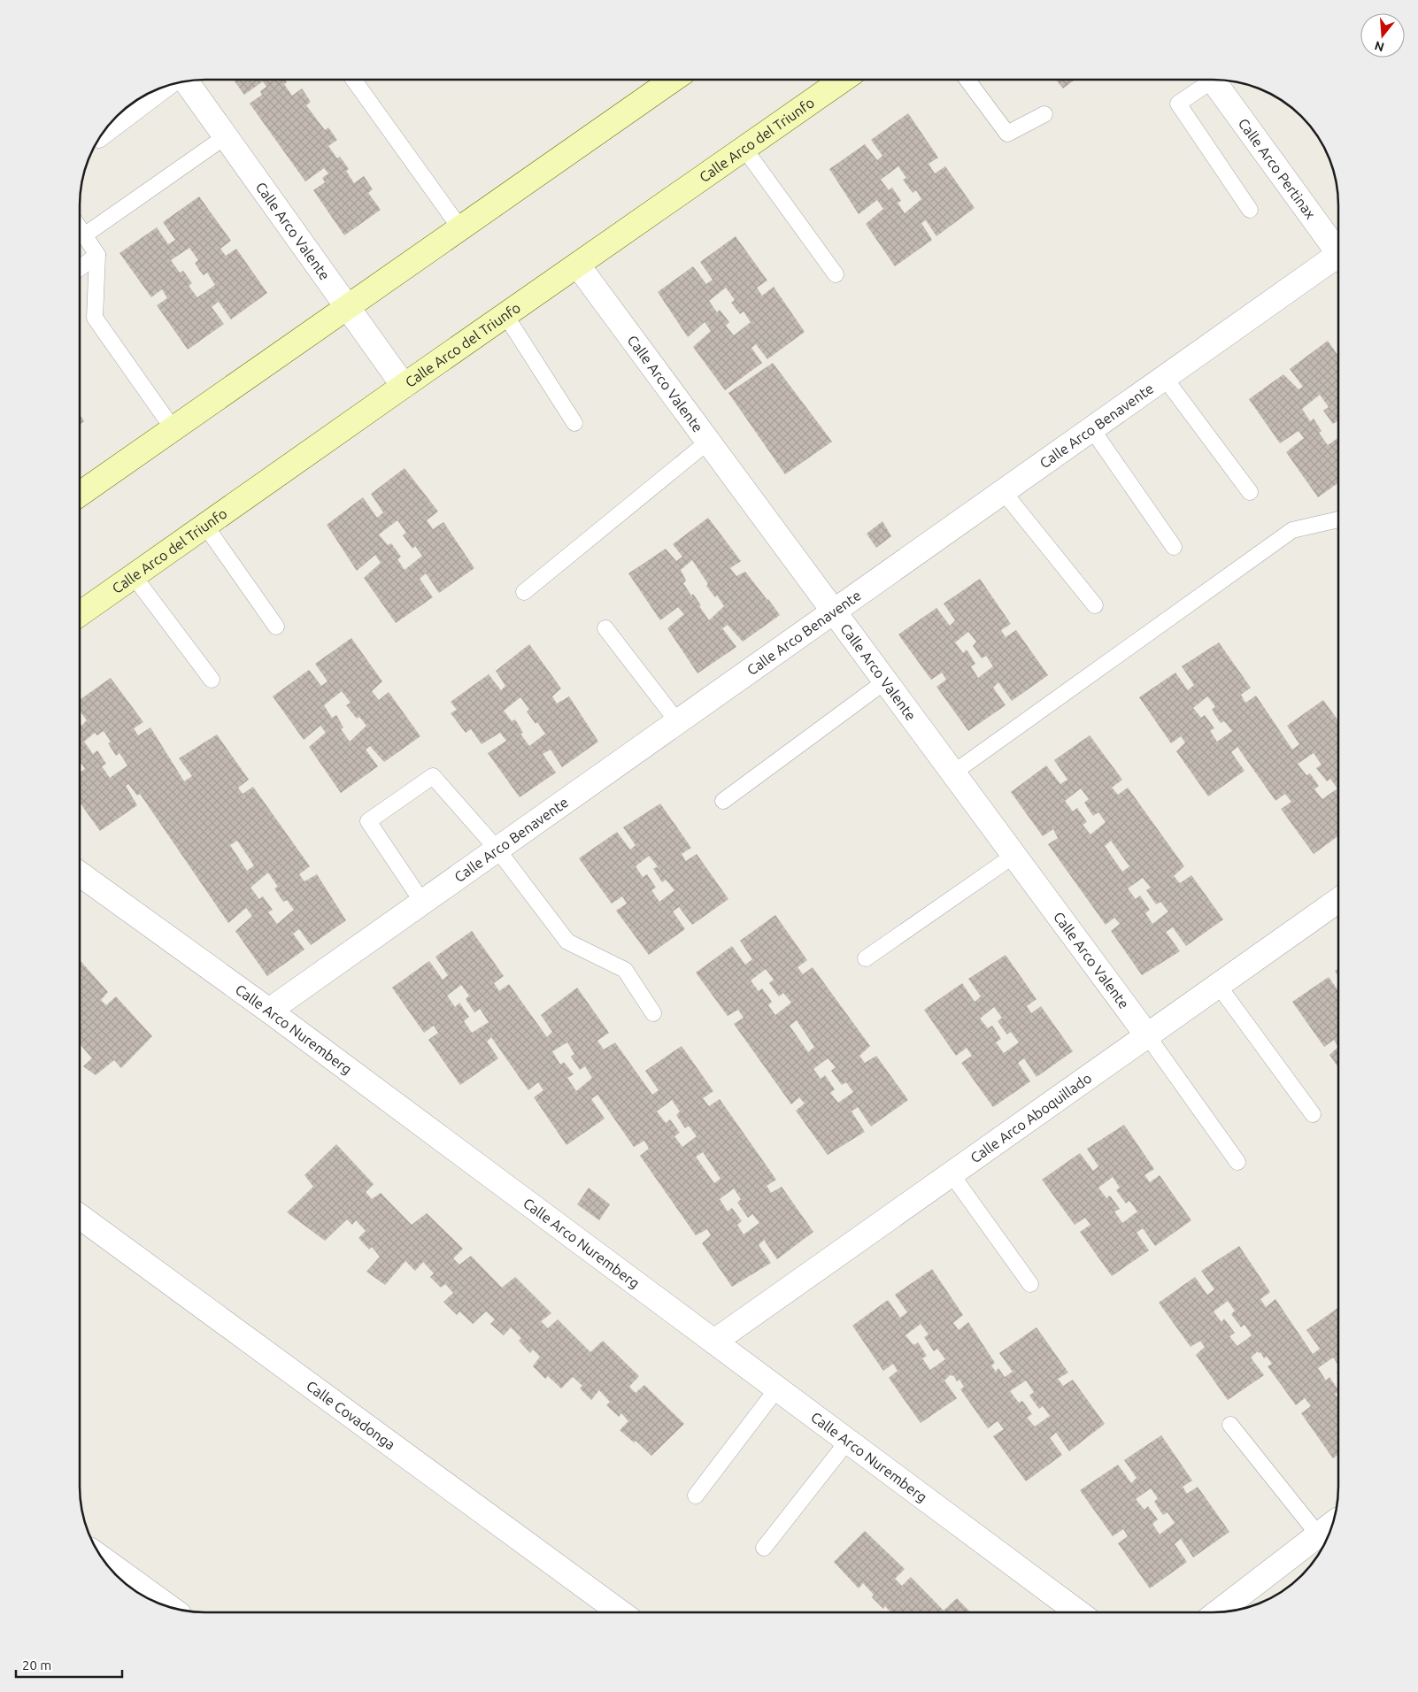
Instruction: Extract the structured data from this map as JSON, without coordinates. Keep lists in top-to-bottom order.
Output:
{
  "streets": {
    "street": [
      "Calle Arco del Triunfo",
      "Calle Arco Pertinax",
      "Calle Arco Valente",
      "Calle Arco Benavente",
      "Calle Arco Nuremberg",
      "Calle Arco Aboquillado",
      "Calle Covadonga"
    ]
  },
  "crossings": [
    ["Calle Arco del Triunfo", "Calle Arco Valente"],
    ["Calle Arco Valente", "Calle Arco Benavente"],
    ["Calle Arco Valente", "Calle Arco Aboquillado"],
    ["Calle Arco Benavente", "Calle Arco Nuremberg"],
    ["Calle Arco Nuremberg", "Calle Arco Aboquillado"]
  ],
  "scale_bar": "20 m",
  "north": "bottom"
}
